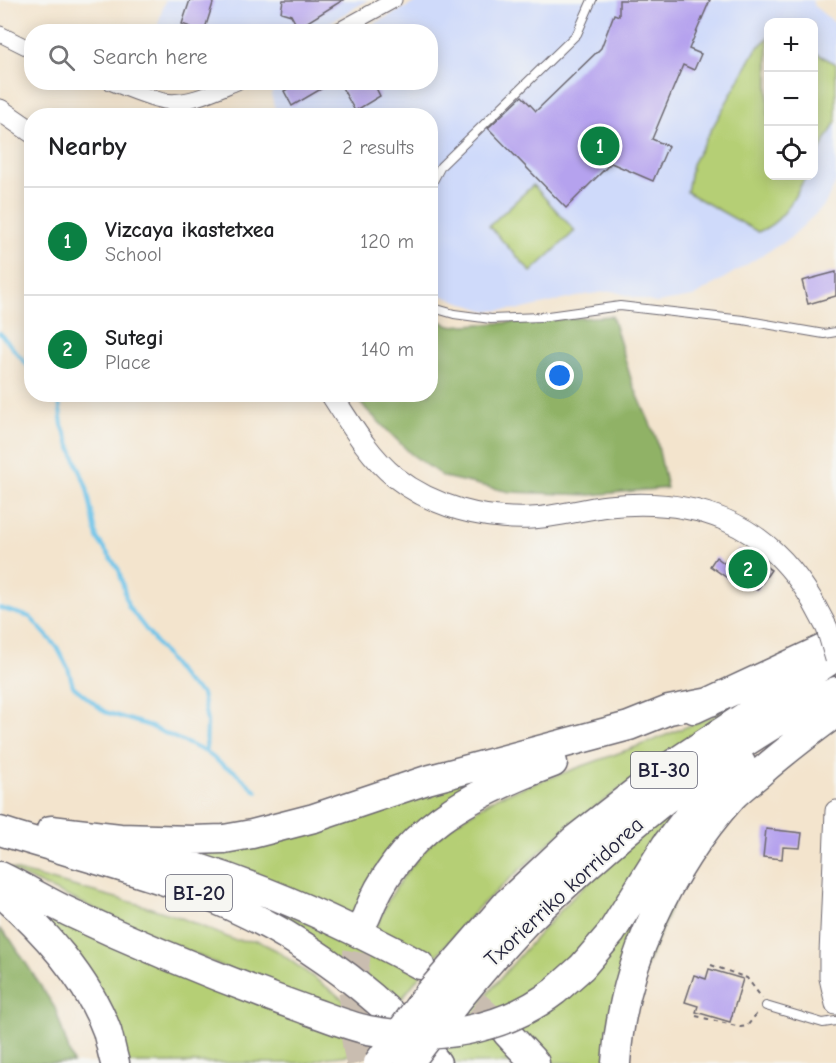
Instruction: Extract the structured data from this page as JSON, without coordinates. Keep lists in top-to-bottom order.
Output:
{
  "streets": {
    "highway": ["BI-30", "Txorierriko korridorea", "BI-20"]
  },
  "page": {
    "map_buttons": ["+", "−"],
    "search": "Search here",
    "heading": ["Nearby", "2 results"],
    "pins": ["1", "2"],
    "list": [
      {
        "mark": "1",
        "name": "Vizcaya ikastetxea",
        "note": "School",
        "value": "120 m"
      },
      {
        "mark": "2",
        "name": "Sutegi",
        "note": "Place",
        "value": "140 m"
      }
    ]
  }
}
